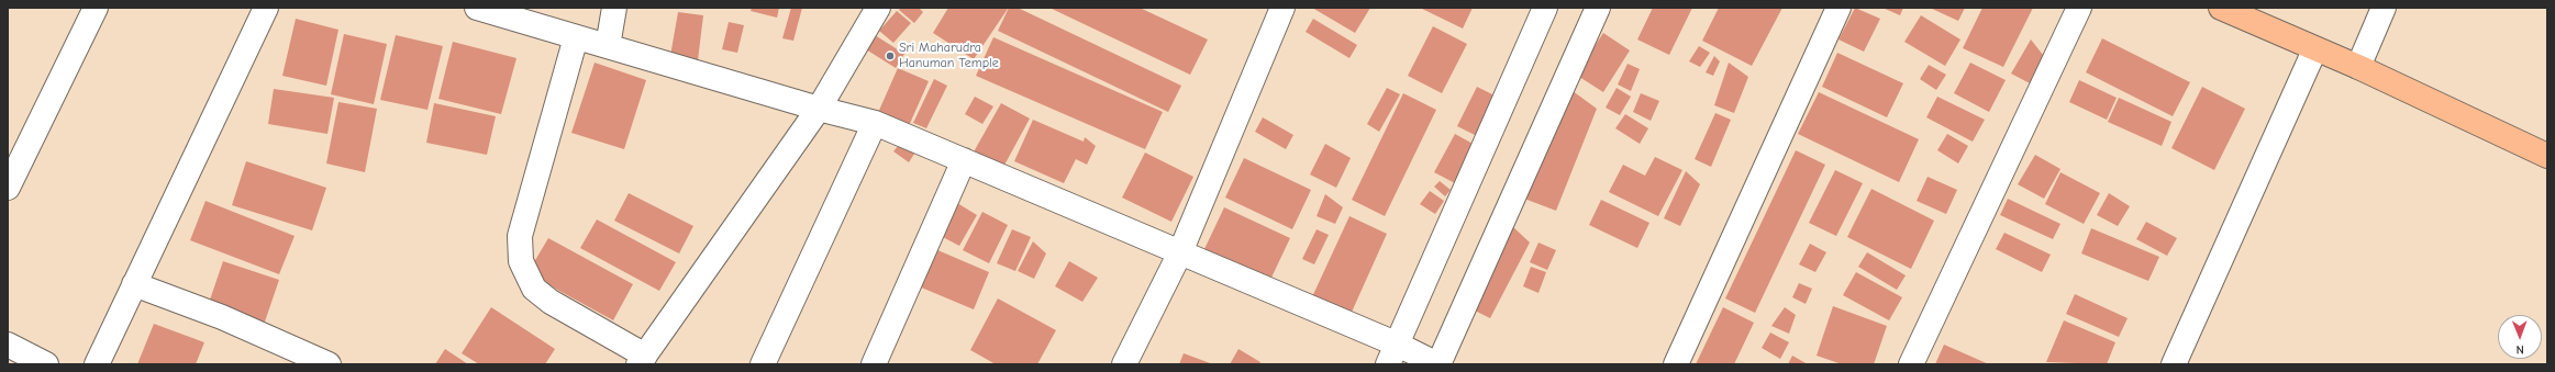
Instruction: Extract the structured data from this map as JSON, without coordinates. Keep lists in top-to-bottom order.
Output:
{
  "places": ["Sri Maharudra Hanuman Temple"],
  "north": "bottom"
}
